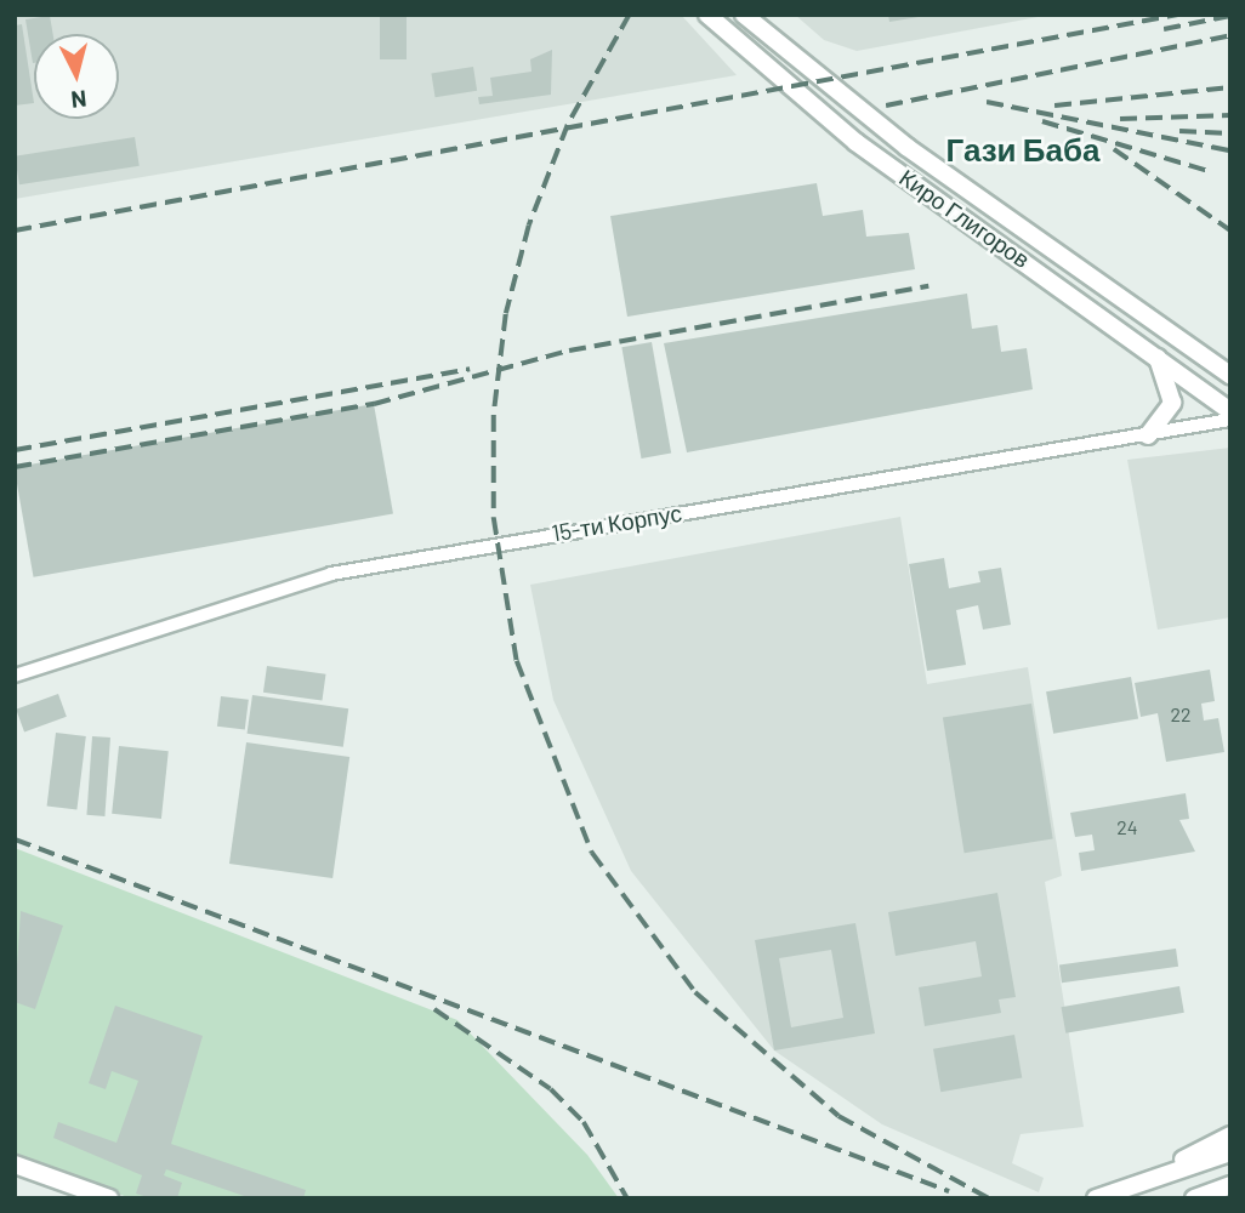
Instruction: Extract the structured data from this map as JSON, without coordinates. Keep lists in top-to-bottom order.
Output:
{
  "streets": {
    "street": ["Киро Глигоров", "15-ти Корпус"]
  },
  "districts": ["Гази Баба"],
  "house_numbers": ["22", "24"],
  "north": "bottom"
}
